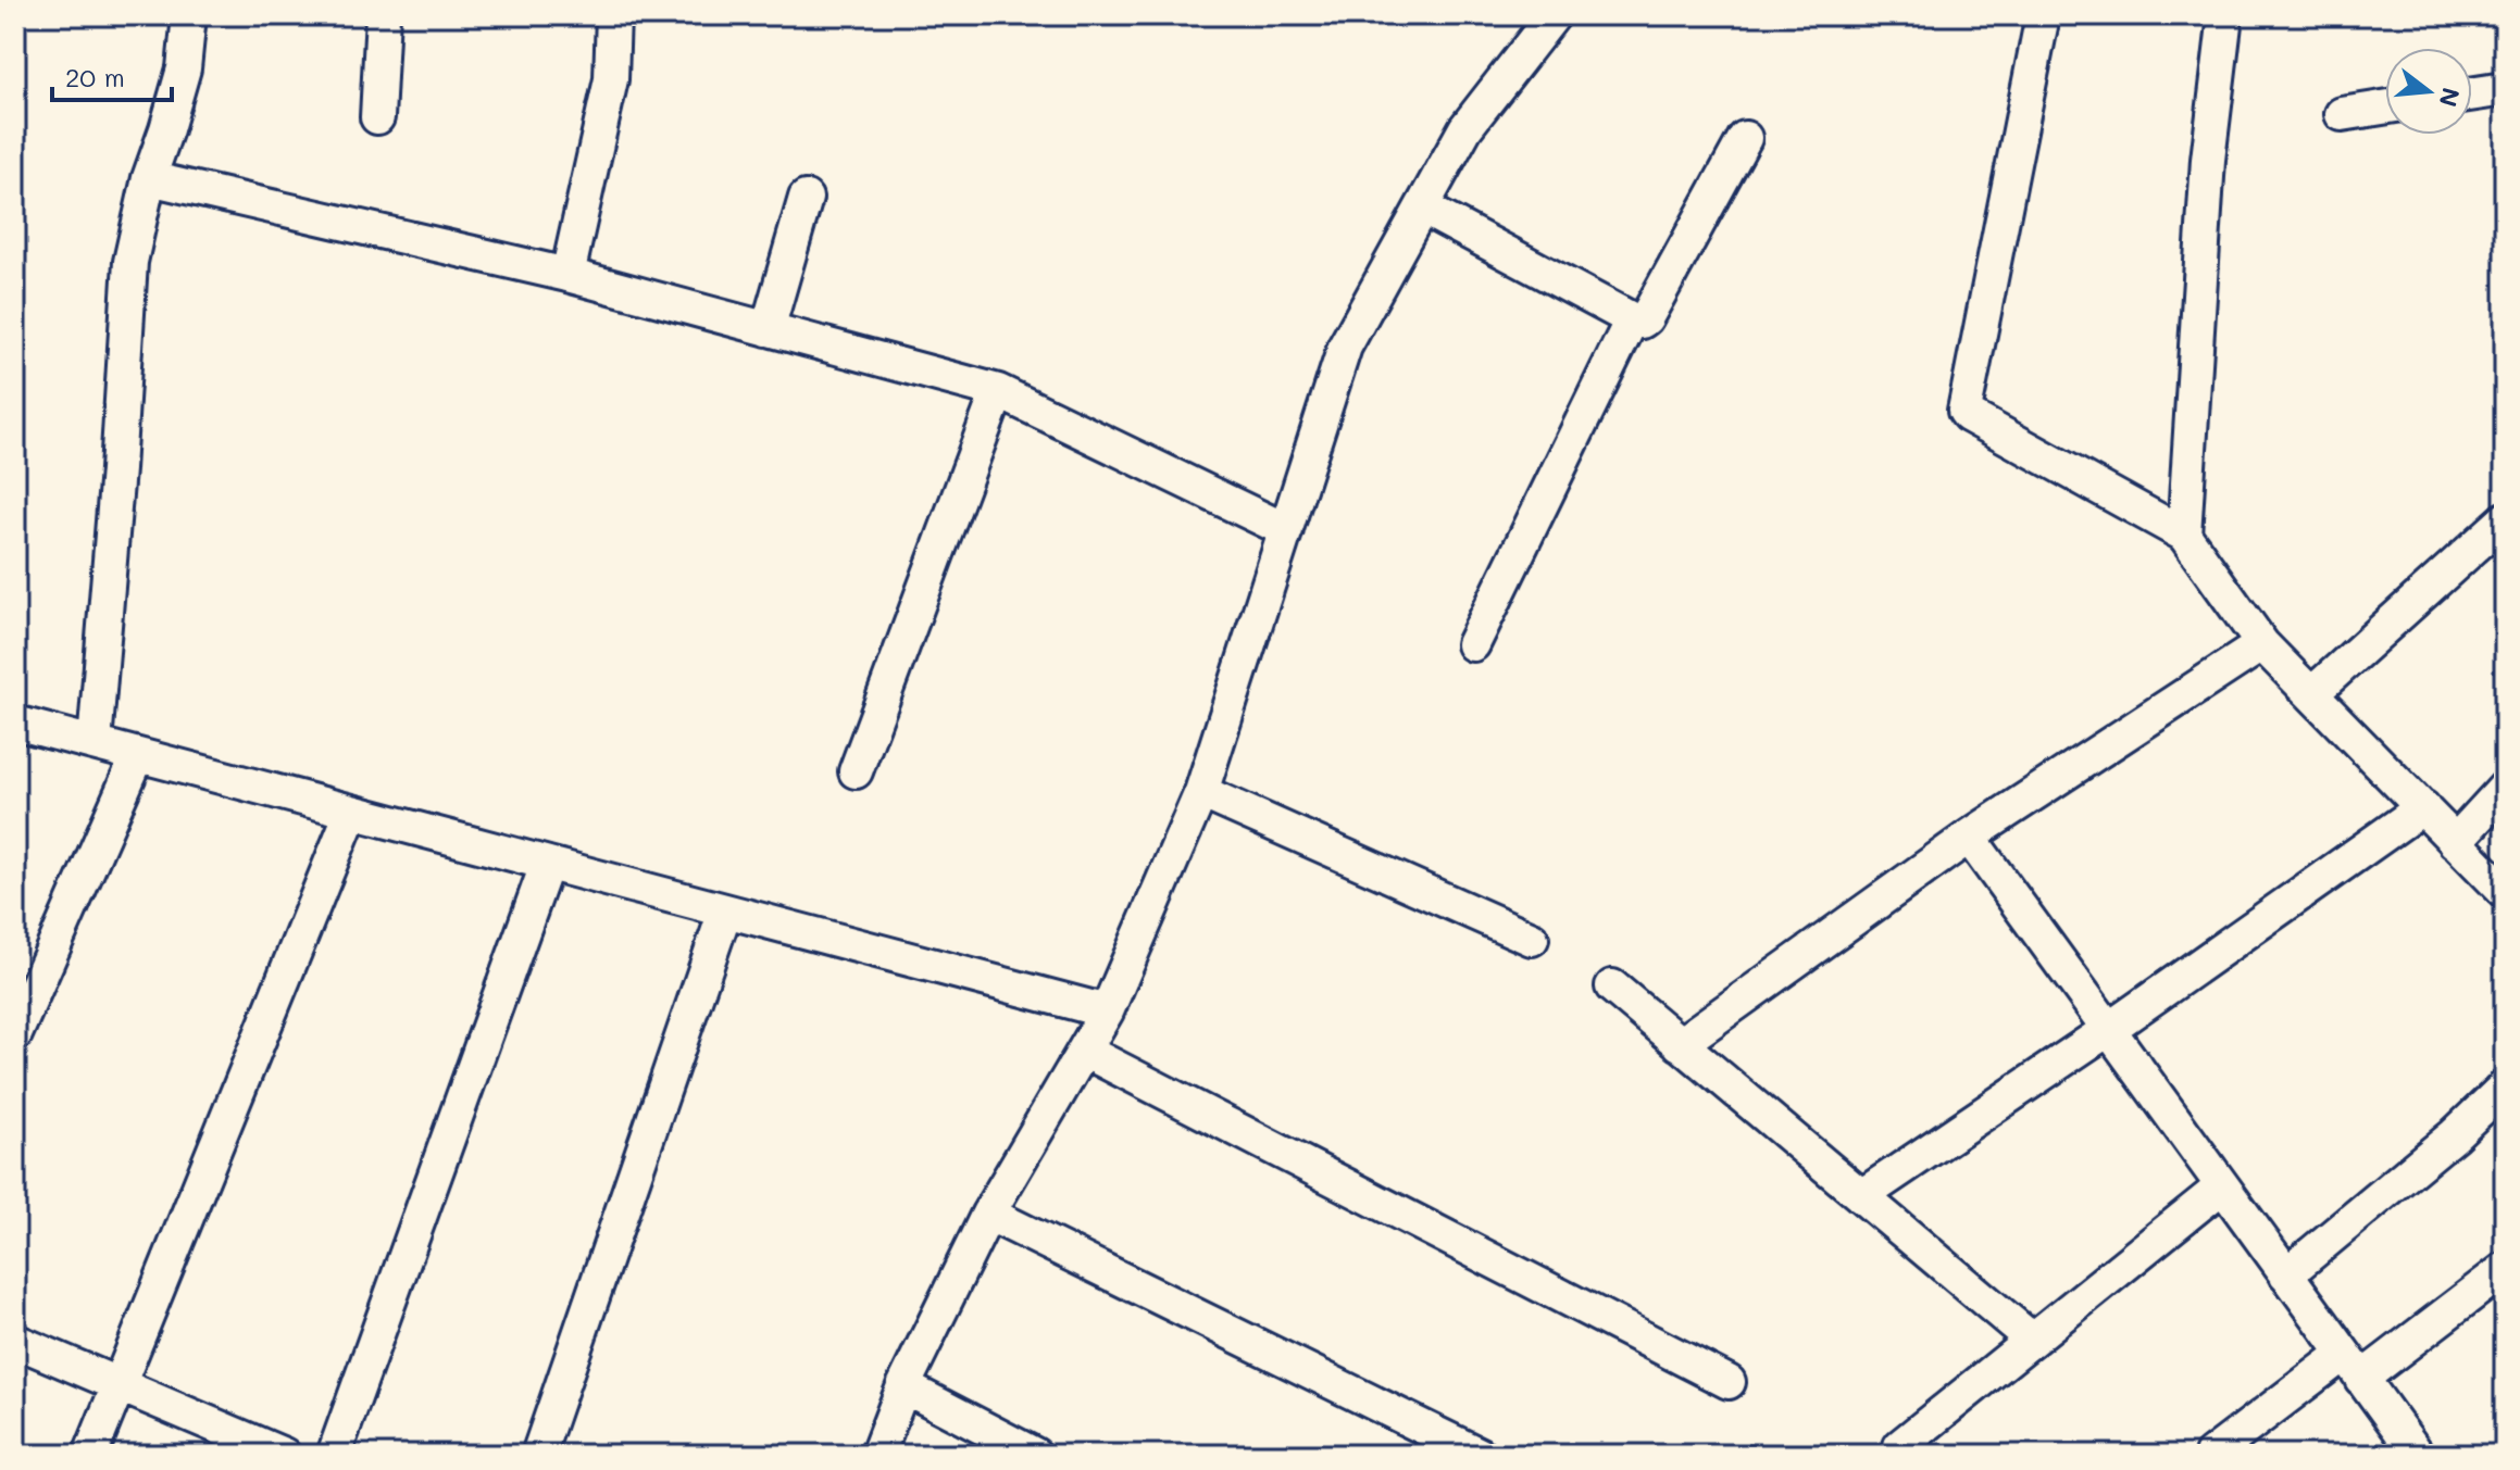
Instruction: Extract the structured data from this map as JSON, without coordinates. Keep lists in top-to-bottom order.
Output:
{
  "scale_bar": "20 m",
  "north": "right"
}
